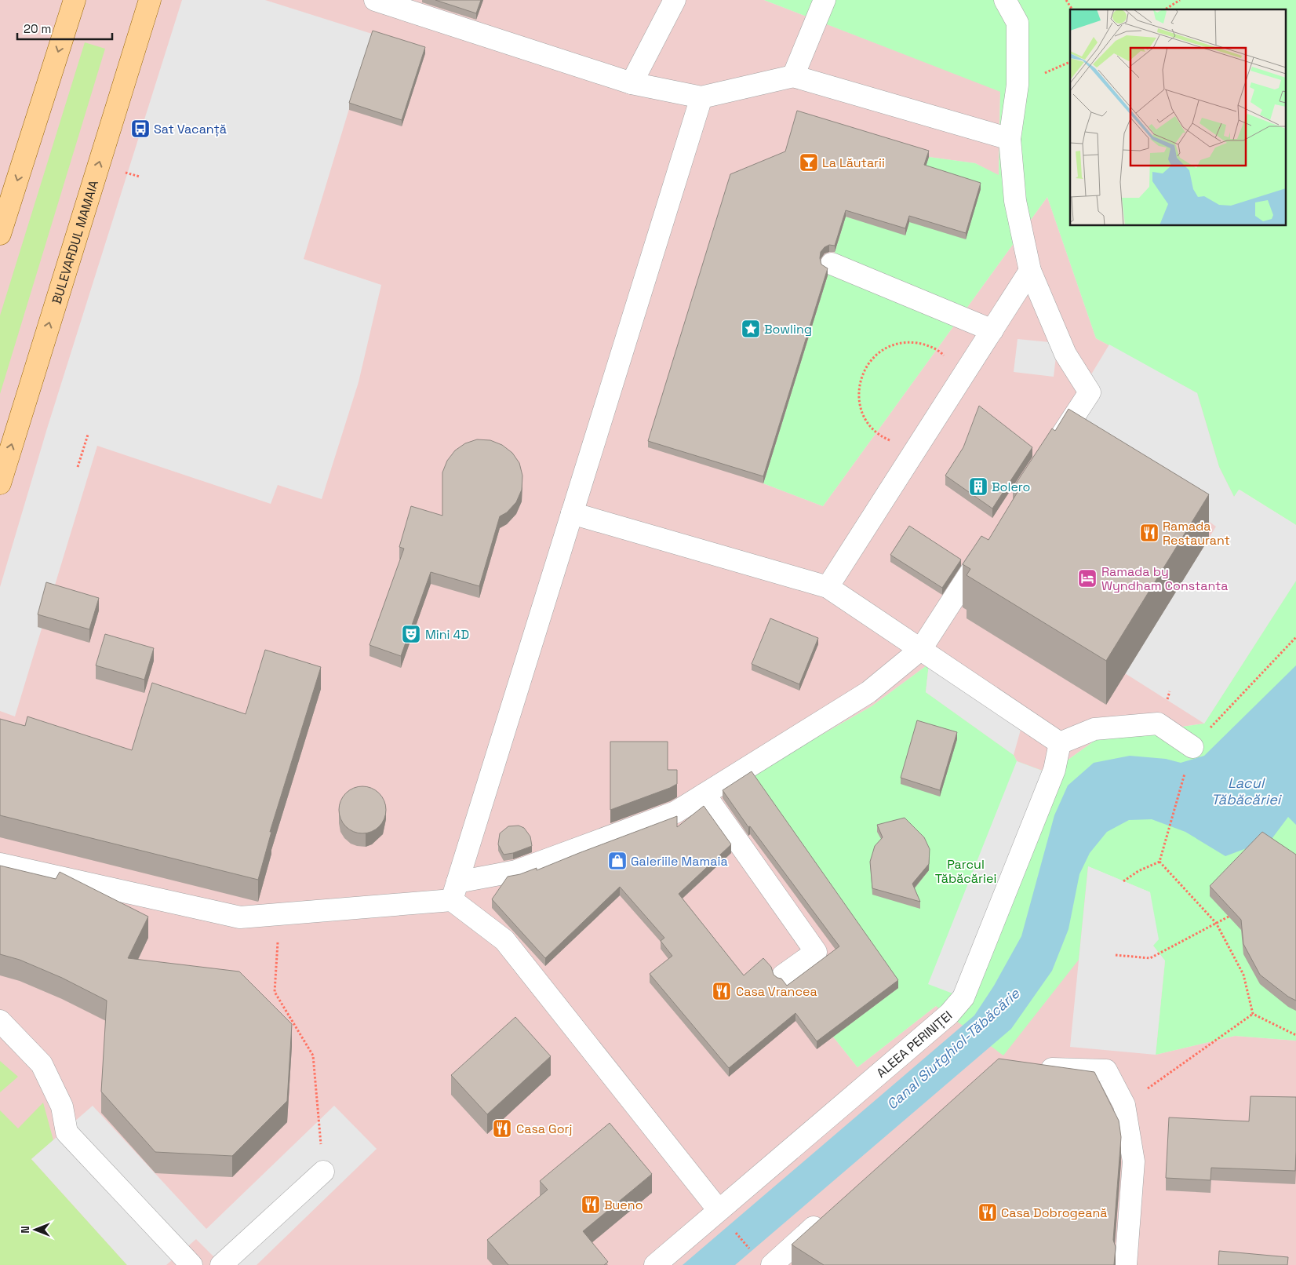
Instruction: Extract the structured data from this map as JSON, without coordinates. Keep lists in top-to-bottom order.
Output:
{
  "streets": {
    "main road": ["BULEVARDUL MAMAIA"],
    "lane": ["ALEEA PERINIȚEI"]
  },
  "water": ["Lacul Tăbăcăriei", "Canal Siutghiol-Tăbăcărie"],
  "parks": ["Parcul Tăbăcăriei"],
  "places": {
    "bus stop": ["Sat Vacanță"],
    "bar": ["La Lăutarii"],
    "place": ["Bowling"],
    "building": ["Bolero"],
    "restaurant": [
      "Ramada Restaurant",
      "Casa Vrancea",
      "Casa Gorj",
      "Bueno",
      "Casa Dobrogeană"
    ],
    "hotel": ["Ramada by Wyndham Constanta"],
    "theatre": ["Mini 4D"],
    "shop": ["Galeriile Mamaia"]
  },
  "scale_bar": "20 m",
  "north": "left"
}
